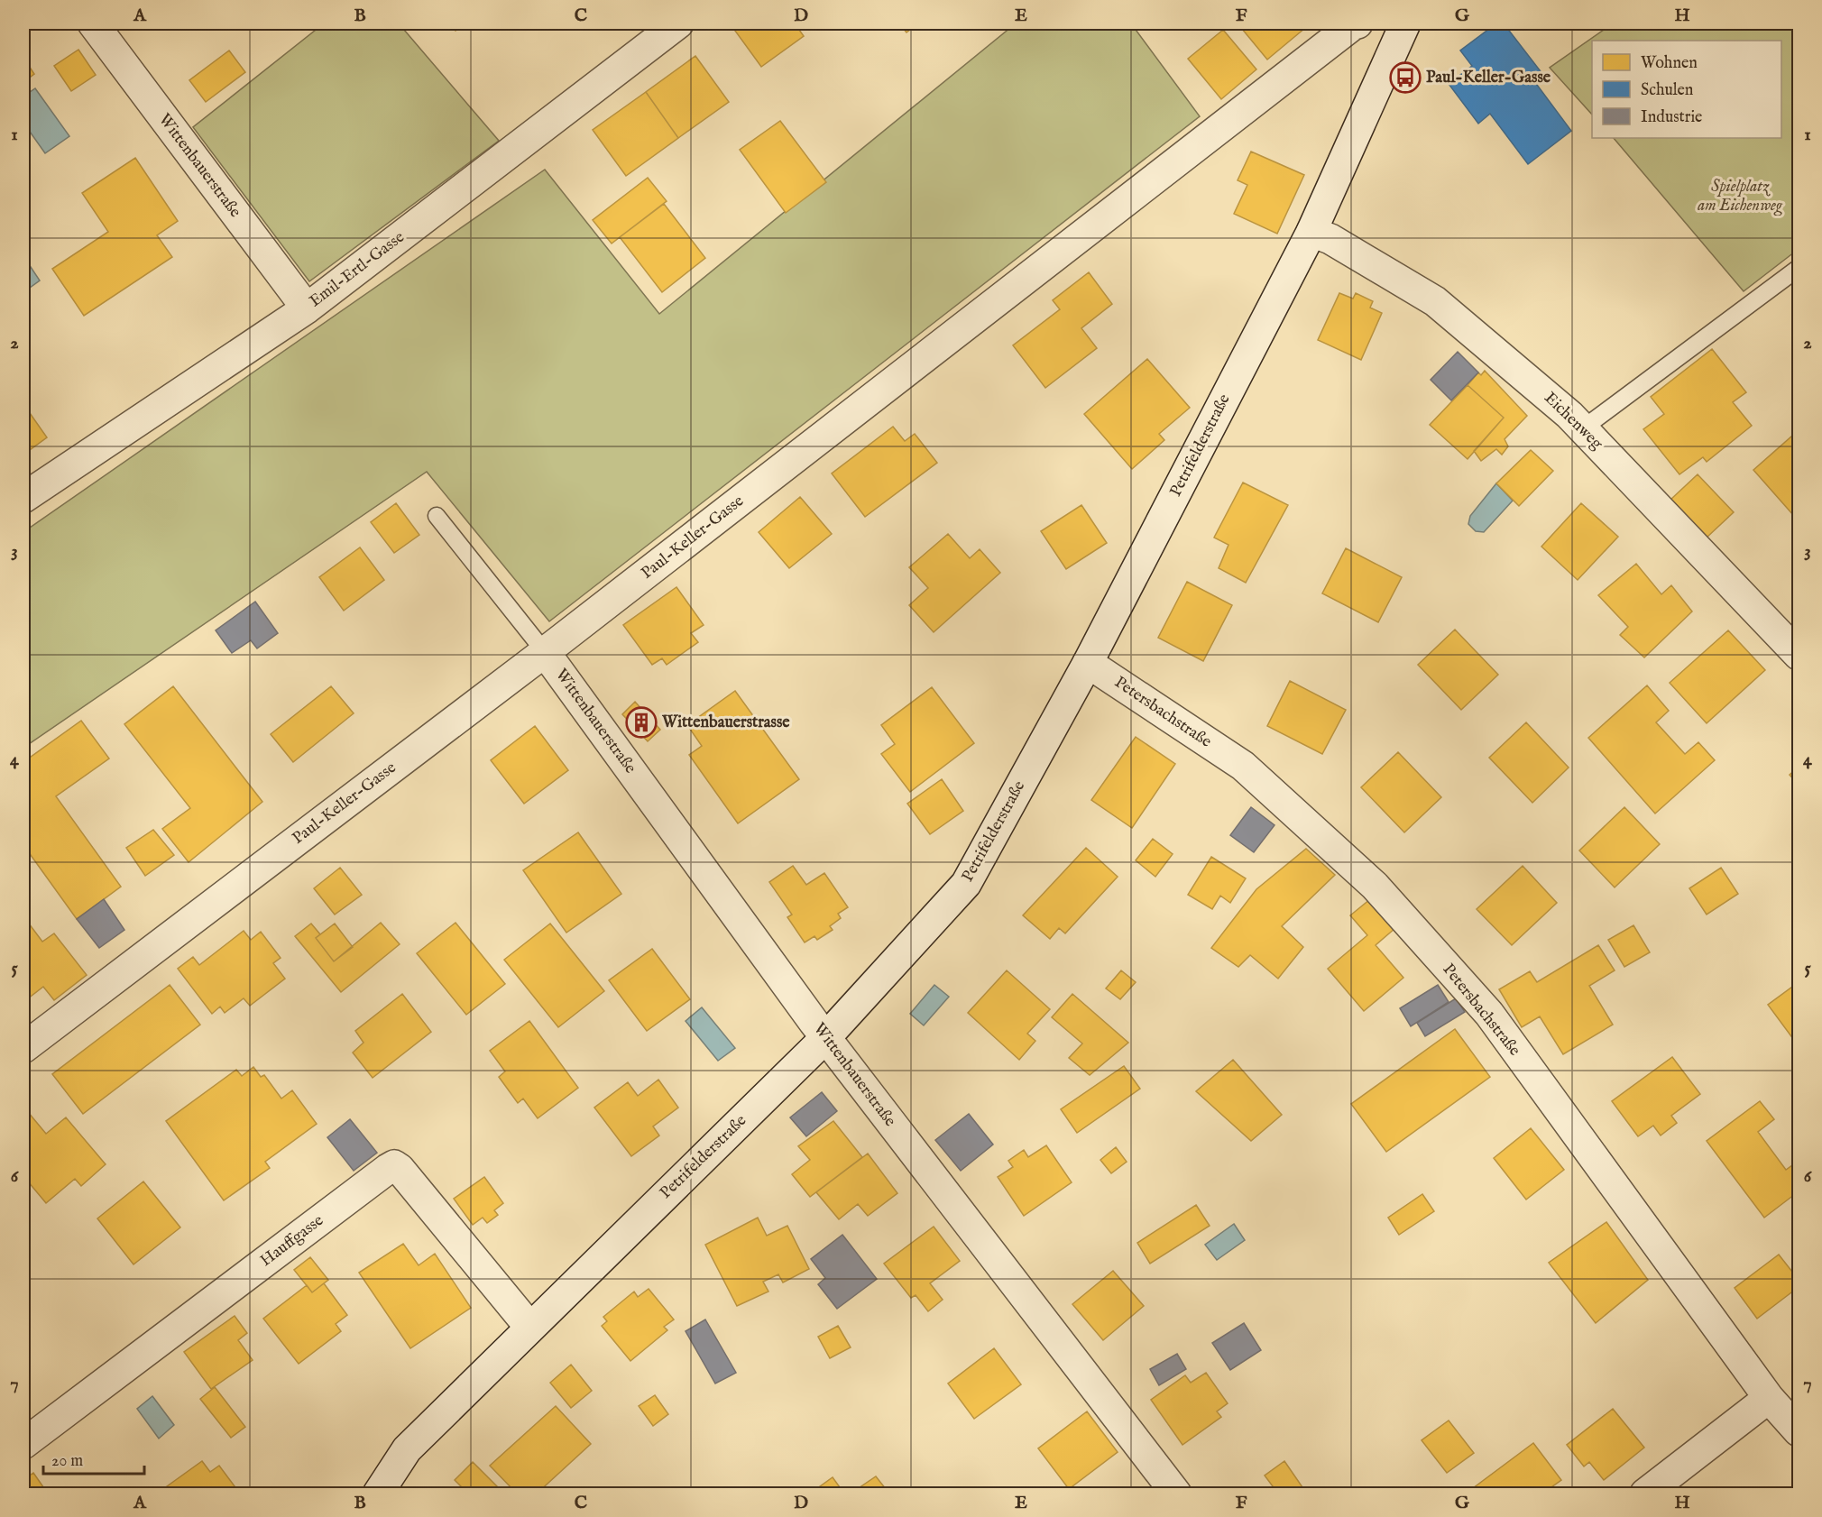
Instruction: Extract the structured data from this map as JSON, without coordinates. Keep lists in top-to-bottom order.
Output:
{
  "streets": {
    "street": [
      "Wittenbauerstraße",
      "Emil-Ertl-Gasse",
      "Eichenweg",
      "Petrifelderstraße",
      "Paul-Keller-Gasse",
      "Petersbachstraße",
      "Hauffgasse"
    ]
  },
  "crossings": [
    ["Wittenbauerstraße", "Emil-Ertl-Gasse"],
    ["Wittenbauerstraße", "Petrifelderstraße"],
    ["Wittenbauerstraße", "Paul-Keller-Gasse"],
    ["Eichenweg", "Petrifelderstraße"],
    ["Petrifelderstraße", "Petersbachstraße"],
    ["Petrifelderstraße", "Hauffgasse"]
  ],
  "parks": ["Spielplatz am Eichenweg"],
  "places": {
    "bus stop": ["Paul-Keller-Gasse"],
    "building": ["Wittenbauerstrasse"]
  },
  "legend": ["Wohnen", "Schulen", "Industrie"],
  "scale_bar": "20 m",
  "grid": {
    "columns": [
      "A",
      "B",
      "C",
      "D",
      "E",
      "F",
      "G",
      "H"
    ],
    "rows": [
      "1",
      "2",
      "3",
      "4",
      "5",
      "6",
      "7"
    ]
  }
}
